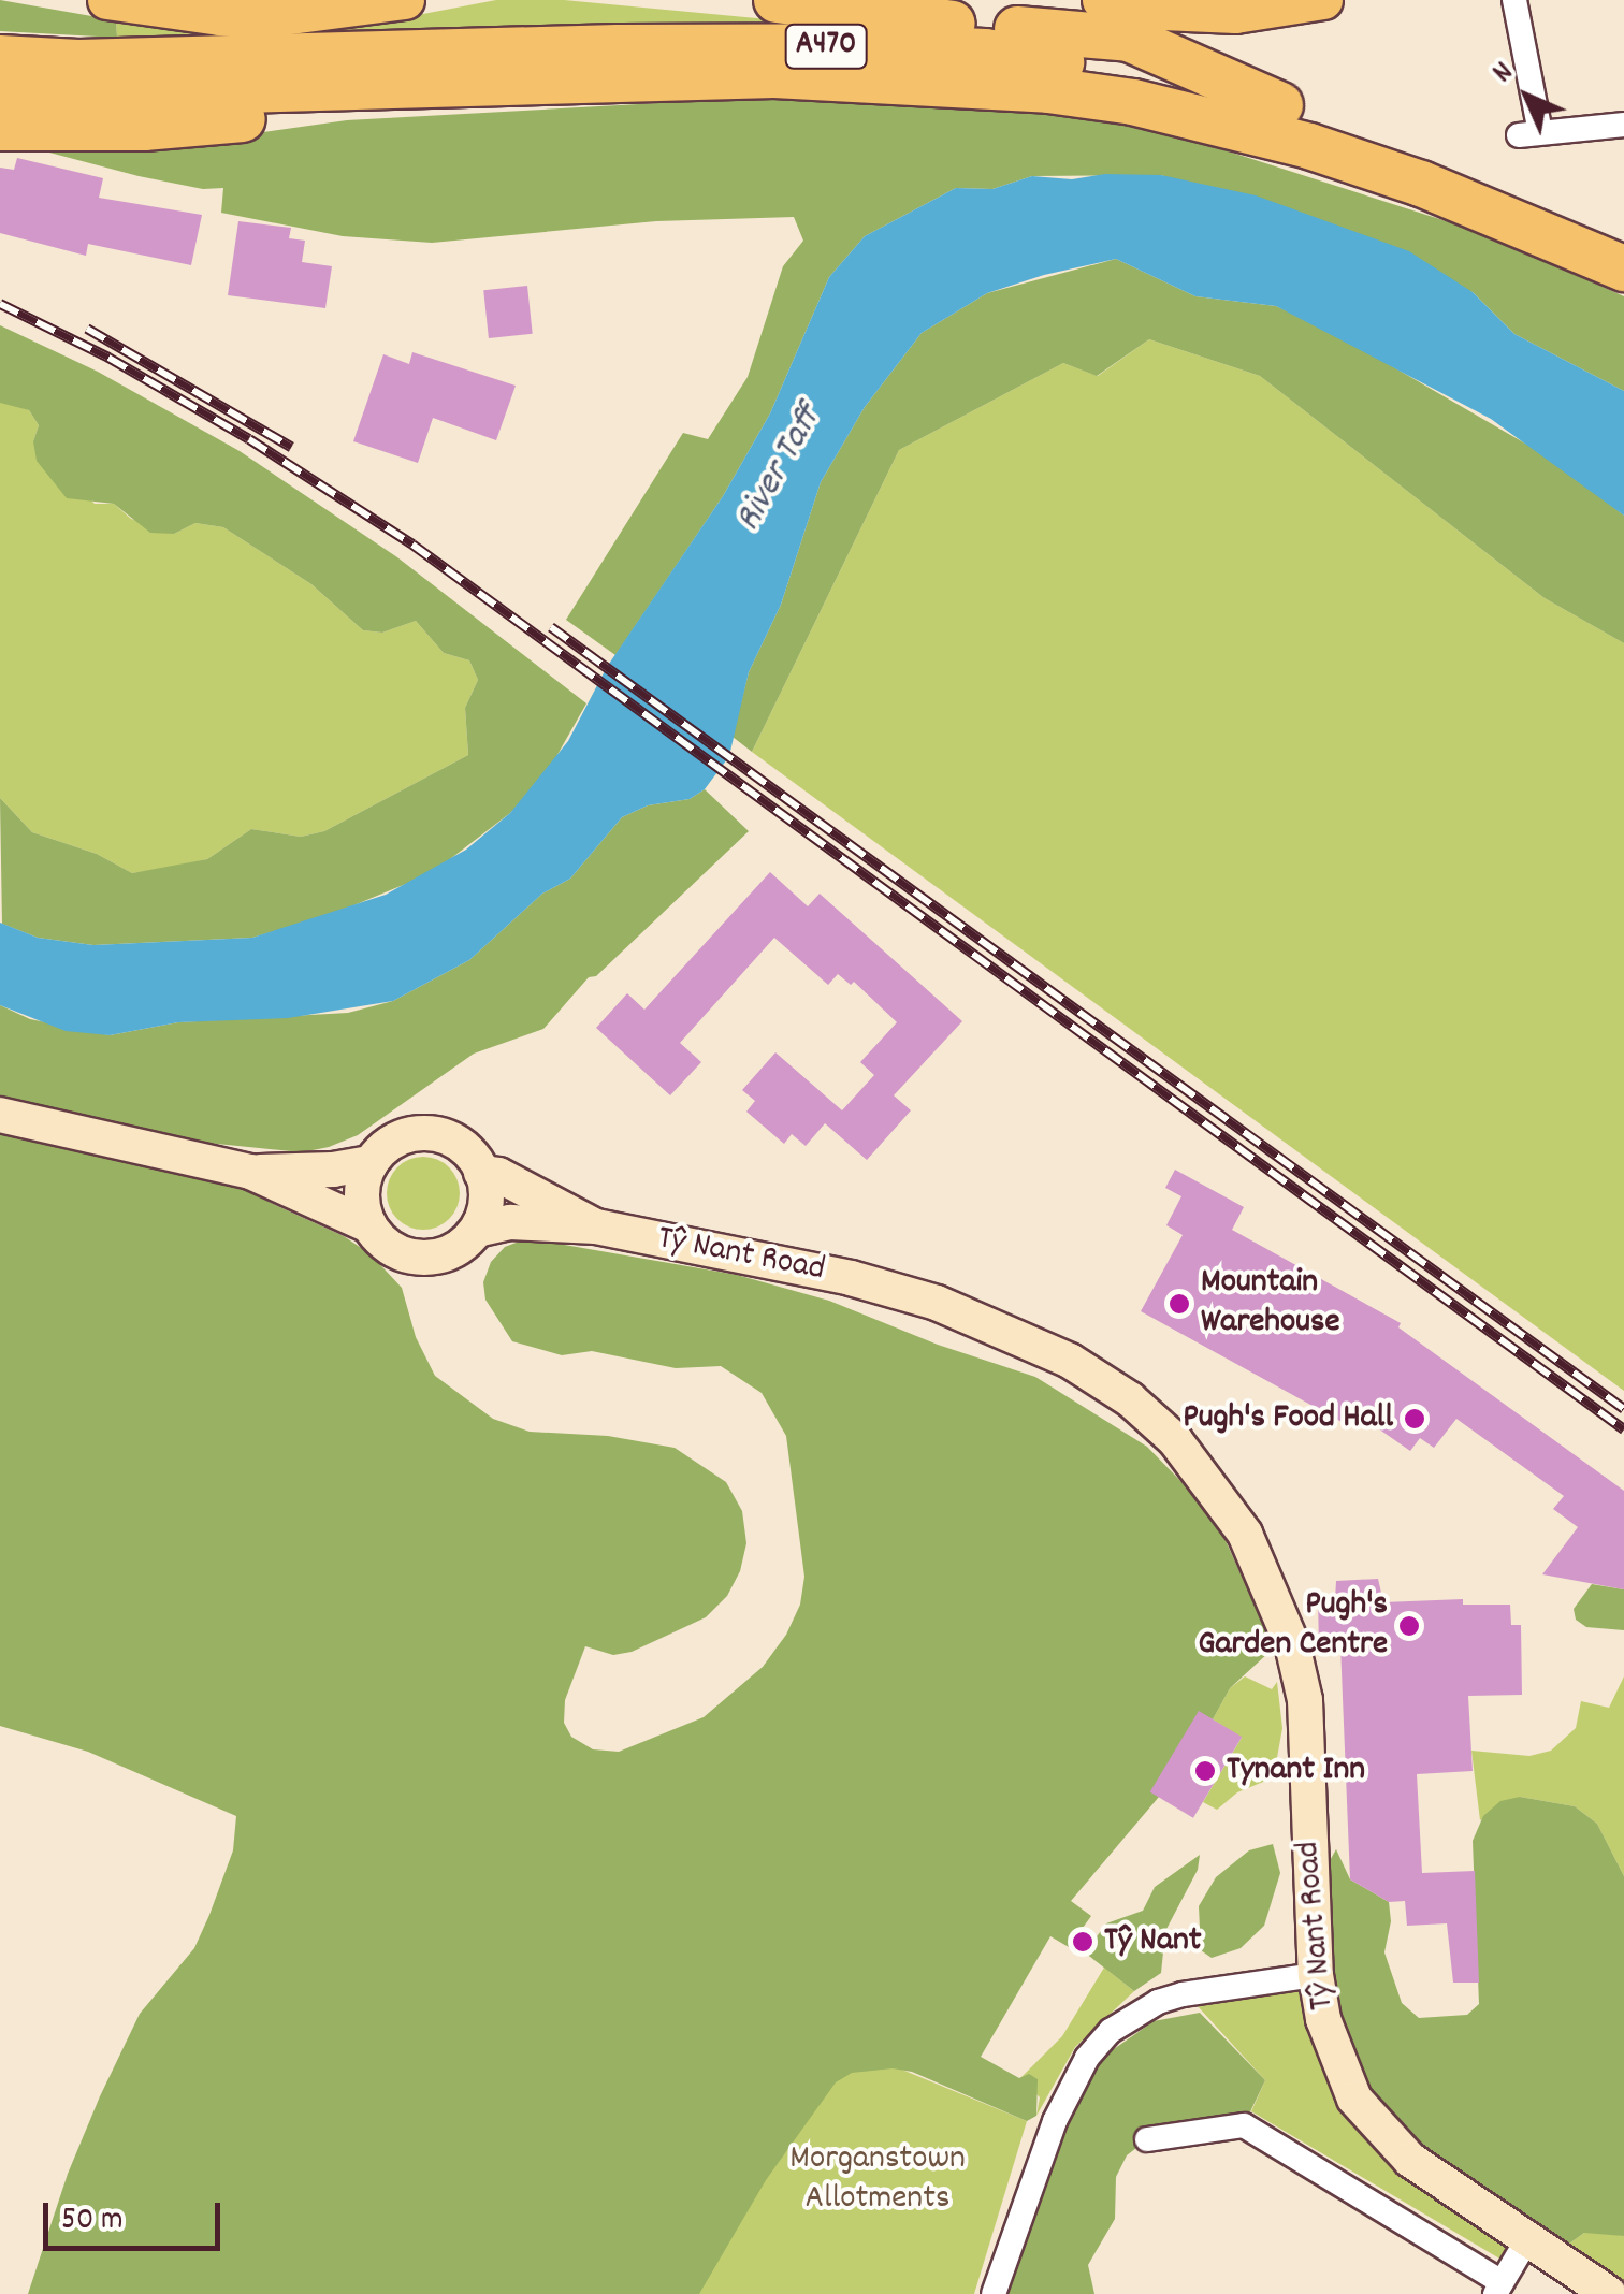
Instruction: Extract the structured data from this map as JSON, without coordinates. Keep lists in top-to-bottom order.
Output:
{
  "streets": {
    "highway": ["A470"],
    "main road": ["Tŷ Nant Road"]
  },
  "water": ["River Taff"],
  "parks": ["Morganstown Allotments"],
  "places": [
    "Mountain Warehouse",
    "Pugh's Food Hall",
    "Pugh's Garden Centre",
    "Tynant Inn",
    "Tŷ Nant"
  ],
  "scale_bar": "50 m",
  "north": "top left"
}
